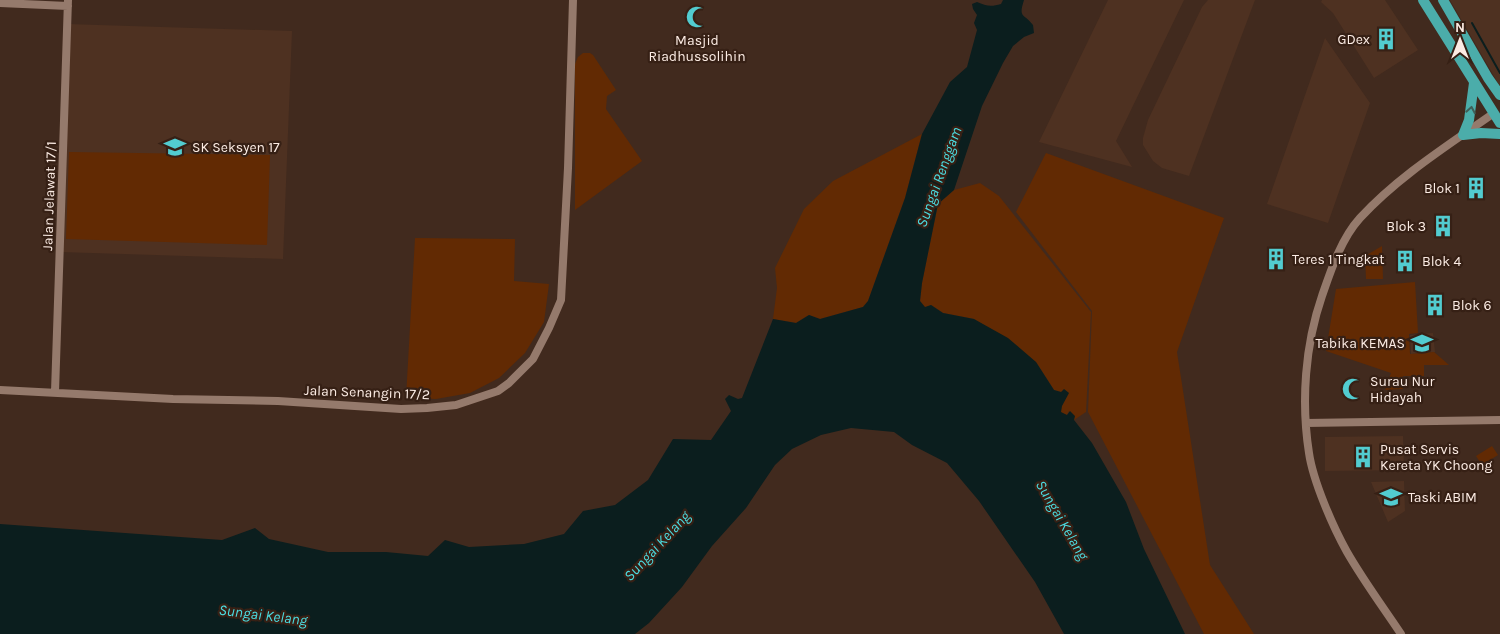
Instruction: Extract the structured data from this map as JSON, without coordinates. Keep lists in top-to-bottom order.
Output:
{
  "streets": {
    "street": ["Jalan Jelawat 17/1", "Jalan Senangin 17/2"]
  },
  "crossings": [
    ["Jalan Jelawat 17/1", "Jalan Senangin 17/2"]
  ],
  "water": ["Sungai Renggam", "Sungai Kelang"],
  "places": {
    "mosque": ["Masjid Riadhussolihin", "Surau Nur Hidayah"],
    "building": [
      "GDex",
      "Blok 1",
      "Blok 3",
      "Teres 1 Tingkat",
      "Blok 4",
      "Blok 6",
      "Pusat Servis Kereta YK Choong"
    ],
    "school or university": ["SK Seksyen 17", "Tabika KEMAS", "Taski ABIM"]
  },
  "north": "top"
}
